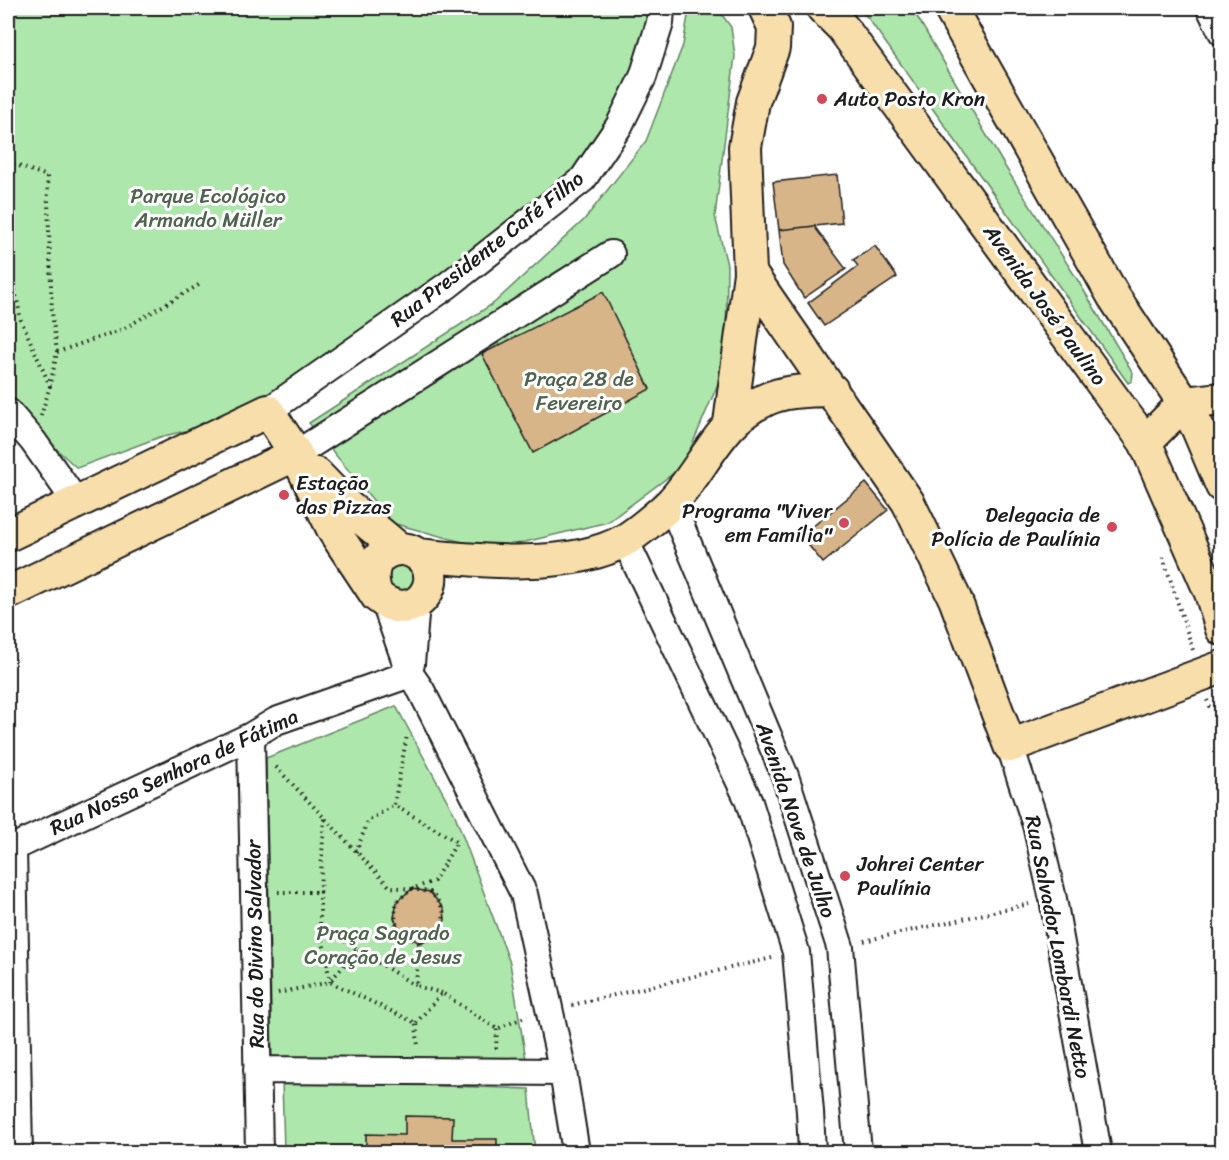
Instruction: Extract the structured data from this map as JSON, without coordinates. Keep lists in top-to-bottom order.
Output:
{
  "streets": {
    "main road": ["Avenida José Paulino", "Rua Salvador Lombardi Netto"],
    "street": [
      "Rua Presidente Café Filho",
      "Rua Nossa Senhora de Fátima",
      "Avenida Nove de Julho",
      "Rua do Divino Salvador"
    ]
  },
  "crossings": [
    ["Rua Nossa Senhora de Fátima", "Rua do Divino Salvador"]
  ],
  "parks": ["Parque Ecológico Armando Müller", "Praça 28 de Fevereiro", "Praça Sagrado Coração de Jesus"],
  "places": [
    "Auto Posto Kron",
    "Estação das Pizzas",
    "Programa \"Viver em Família\"",
    "Delegacia de Polícia de Paulínia",
    "Johrei Center Paulínia"
  ]
}
